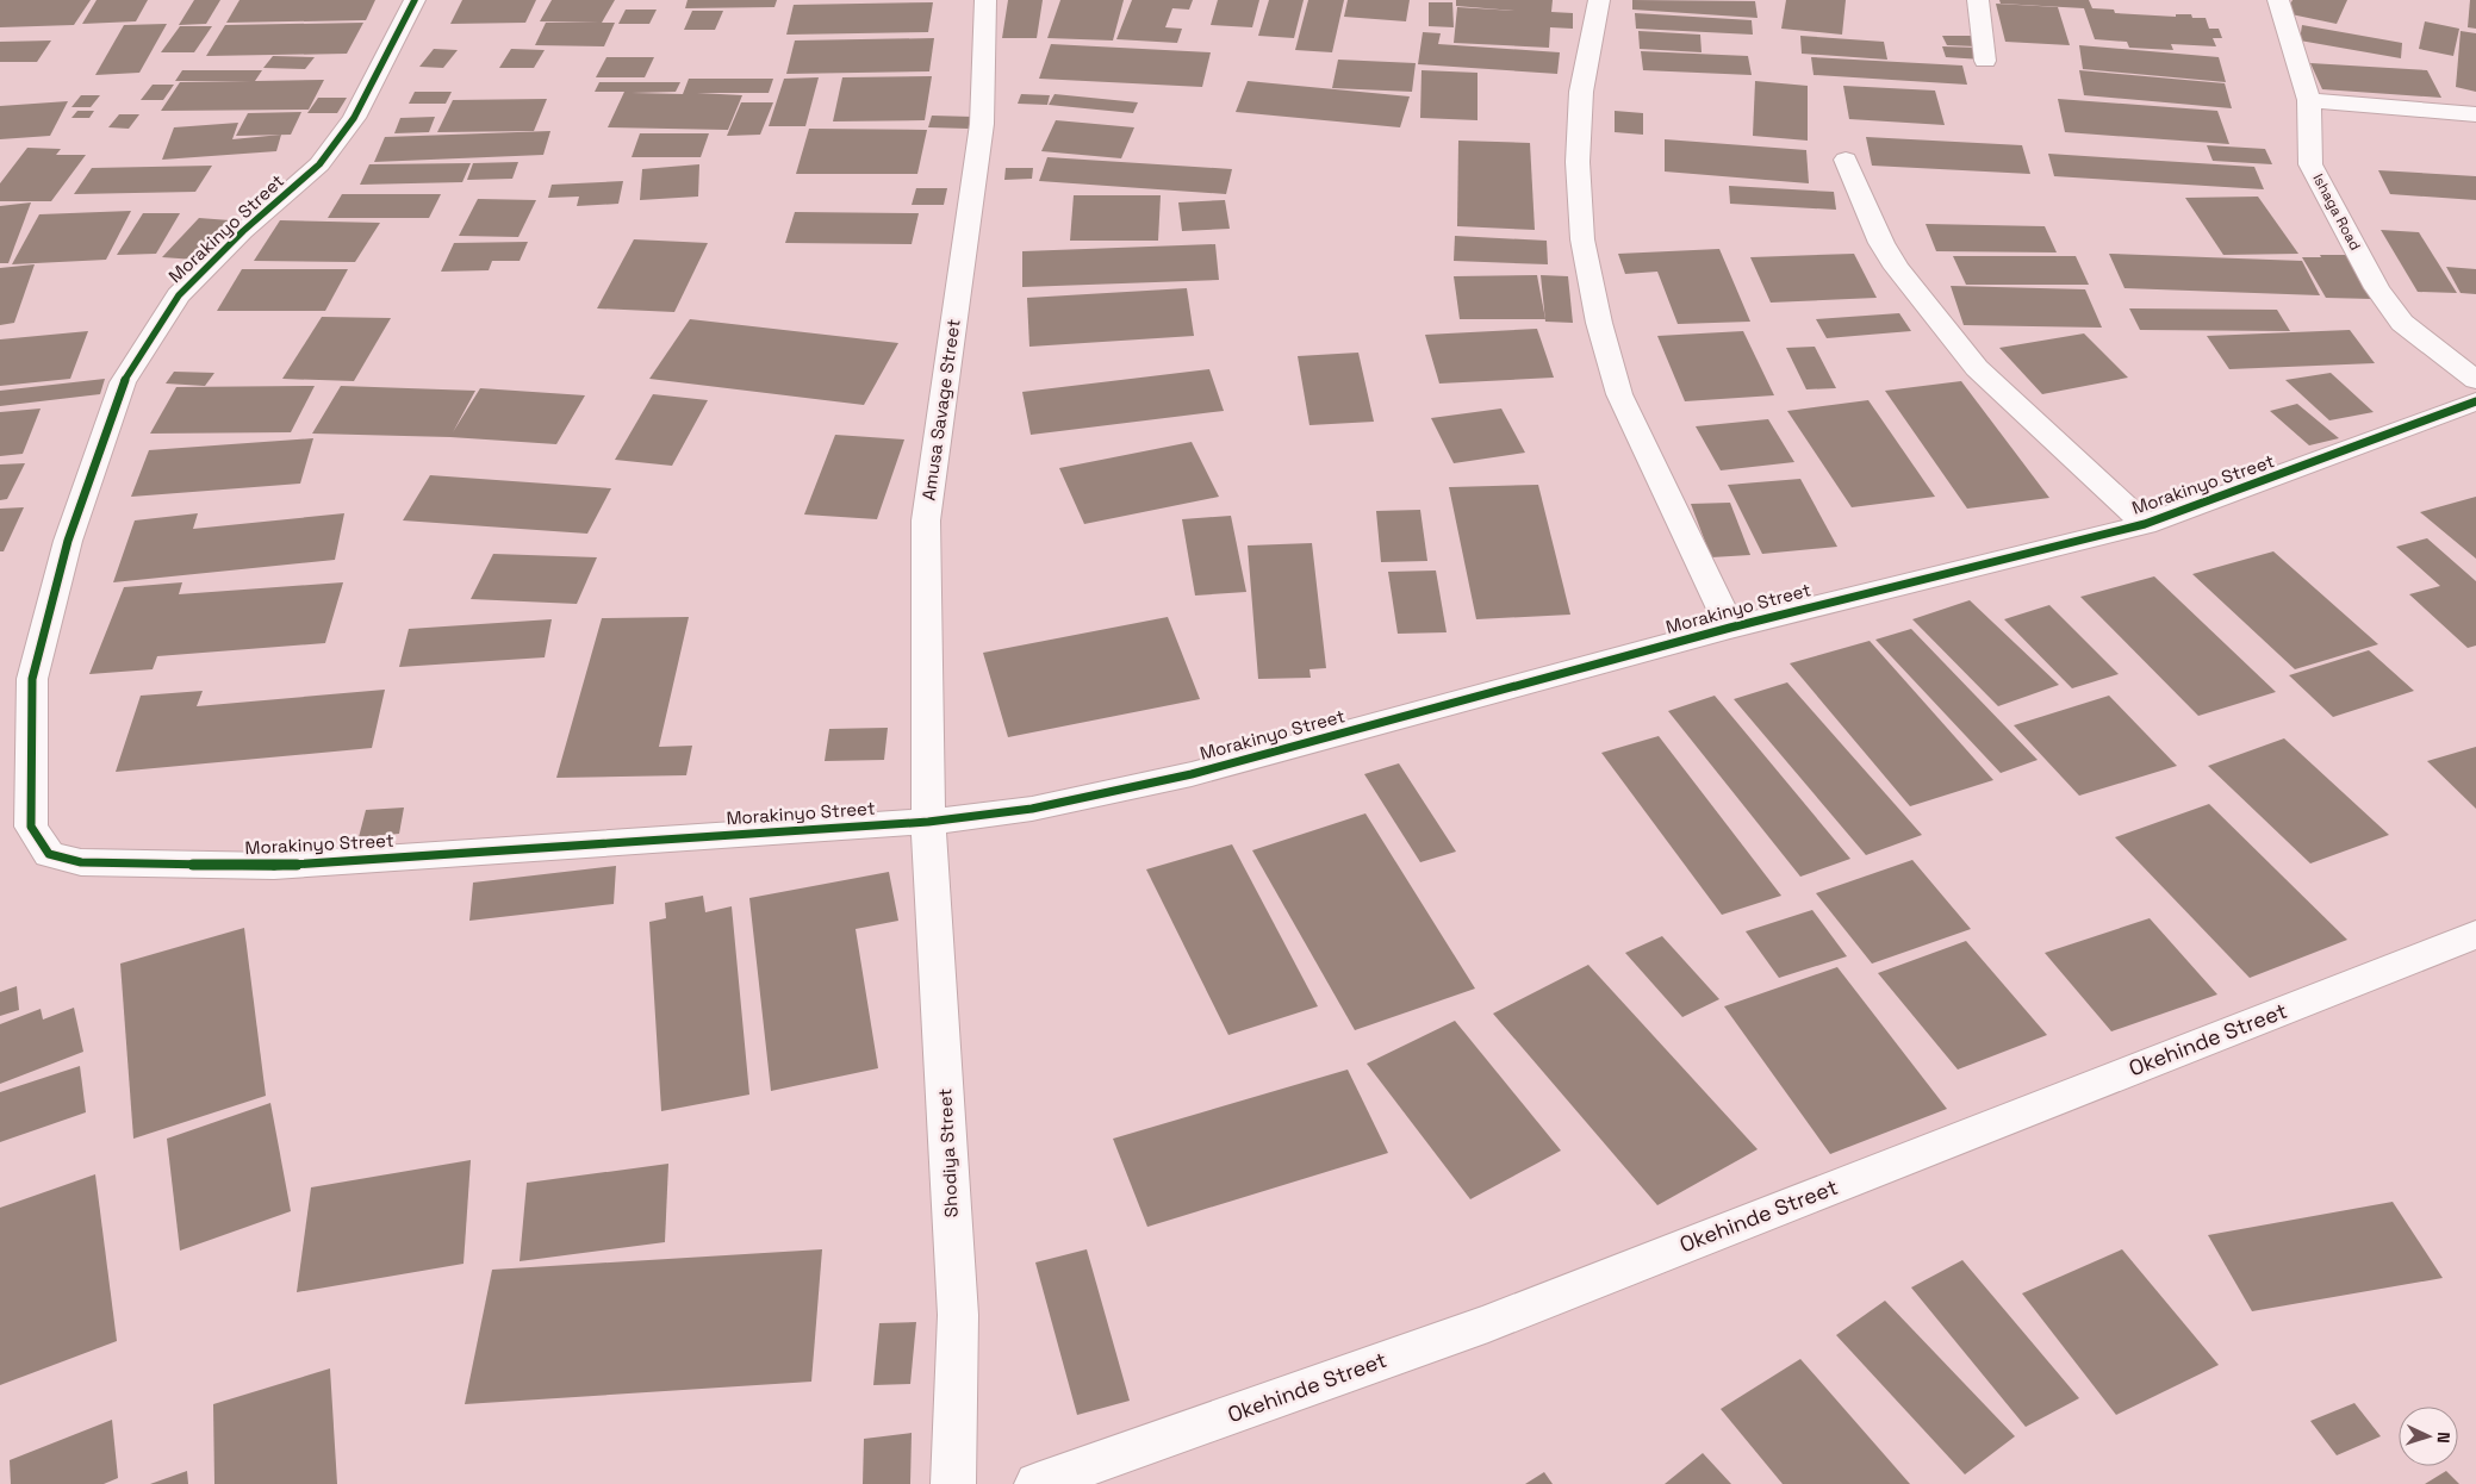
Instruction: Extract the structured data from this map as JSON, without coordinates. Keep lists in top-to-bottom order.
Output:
{
  "streets": {
    "street": [
      "Ishaga Road",
      "Morakinyo Street",
      "Amusa Savage Street",
      "Okehinde Street",
      "Shodiya Street"
    ]
  },
  "crossings": [
    ["Morakinyo Street", "Amusa Savage Street"],
    ["Morakinyo Street", "Shodiya Street"],
    ["Amusa Savage Street", "Shodiya Street"]
  ],
  "north": "right"
}
